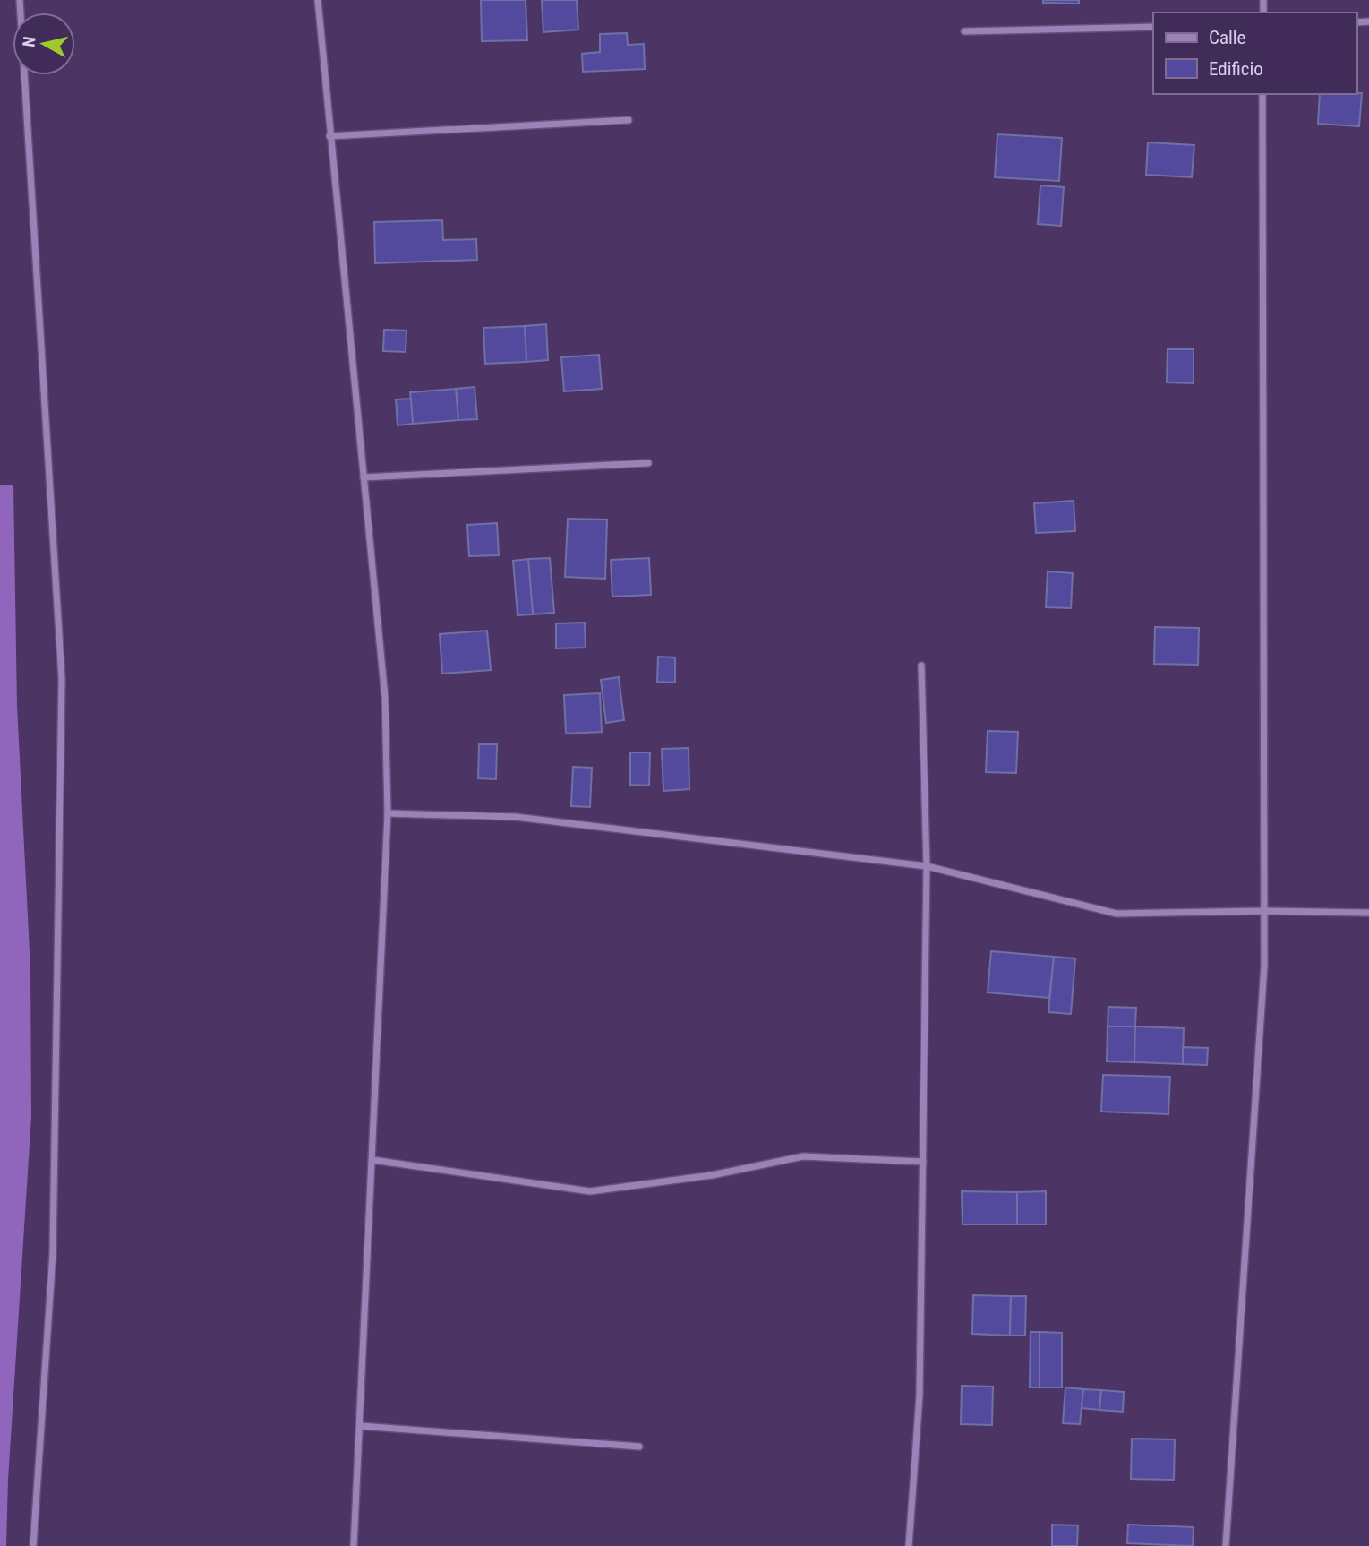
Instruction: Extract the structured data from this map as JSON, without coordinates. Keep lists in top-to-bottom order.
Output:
{
  "legend": ["Calle", "Edificio"],
  "north": "left"
}
